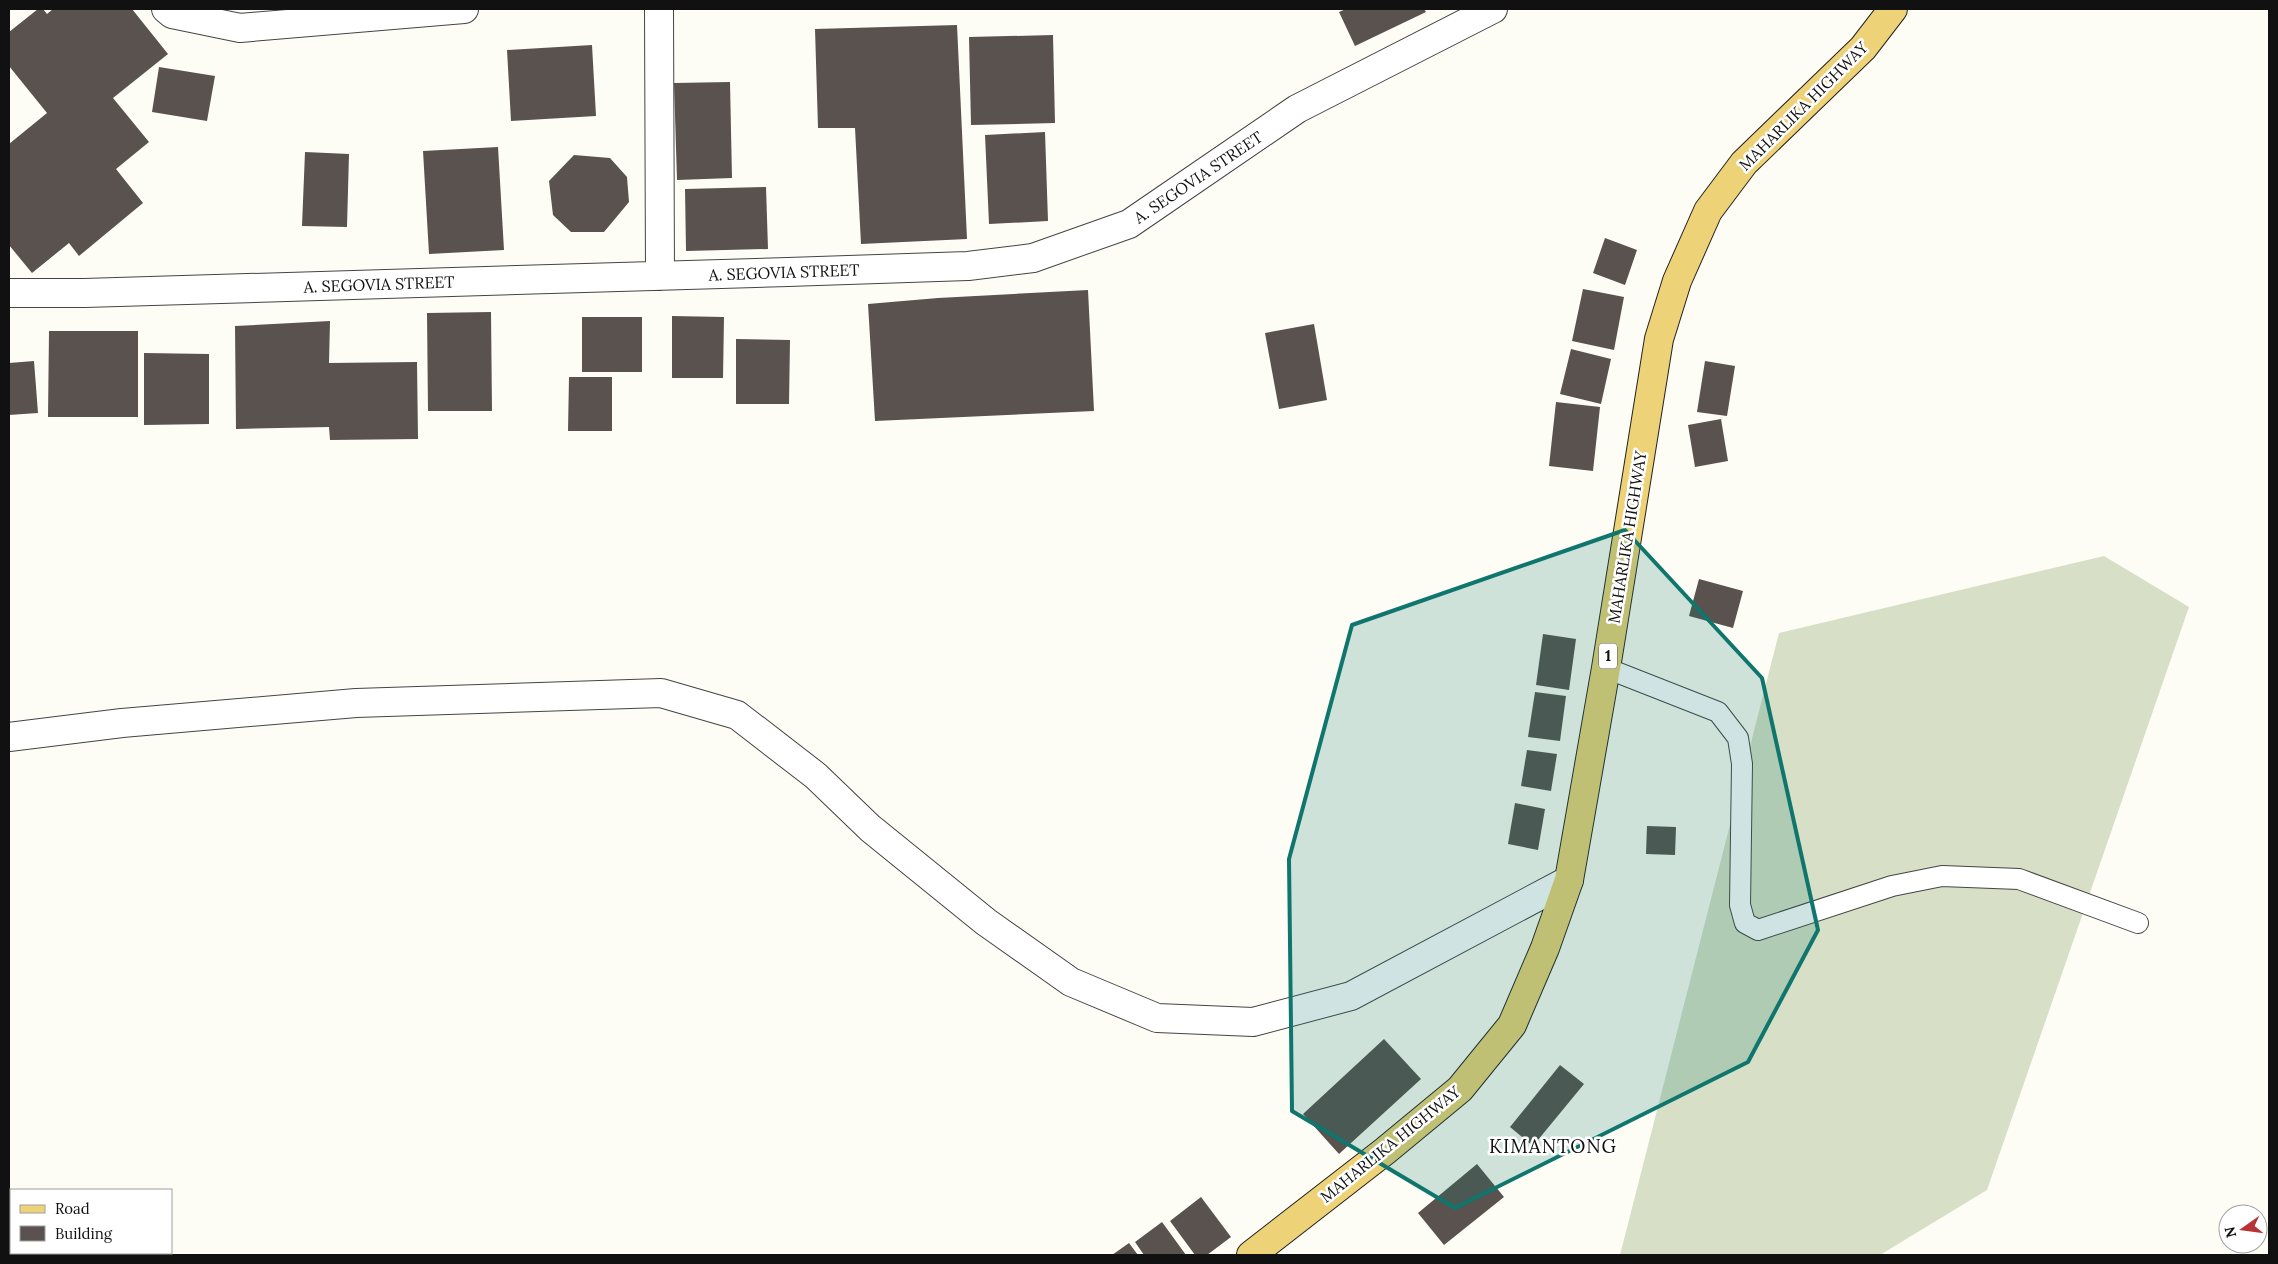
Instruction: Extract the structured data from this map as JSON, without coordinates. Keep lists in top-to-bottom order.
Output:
{
  "streets": {
    "main road": ["MAHARLIKA HIGHWAY", "1"],
    "street": ["A. SEGOVIA STREET"]
  },
  "districts": ["KIMANTONG"],
  "legend": ["Road", "Building"],
  "north": "left"
}
